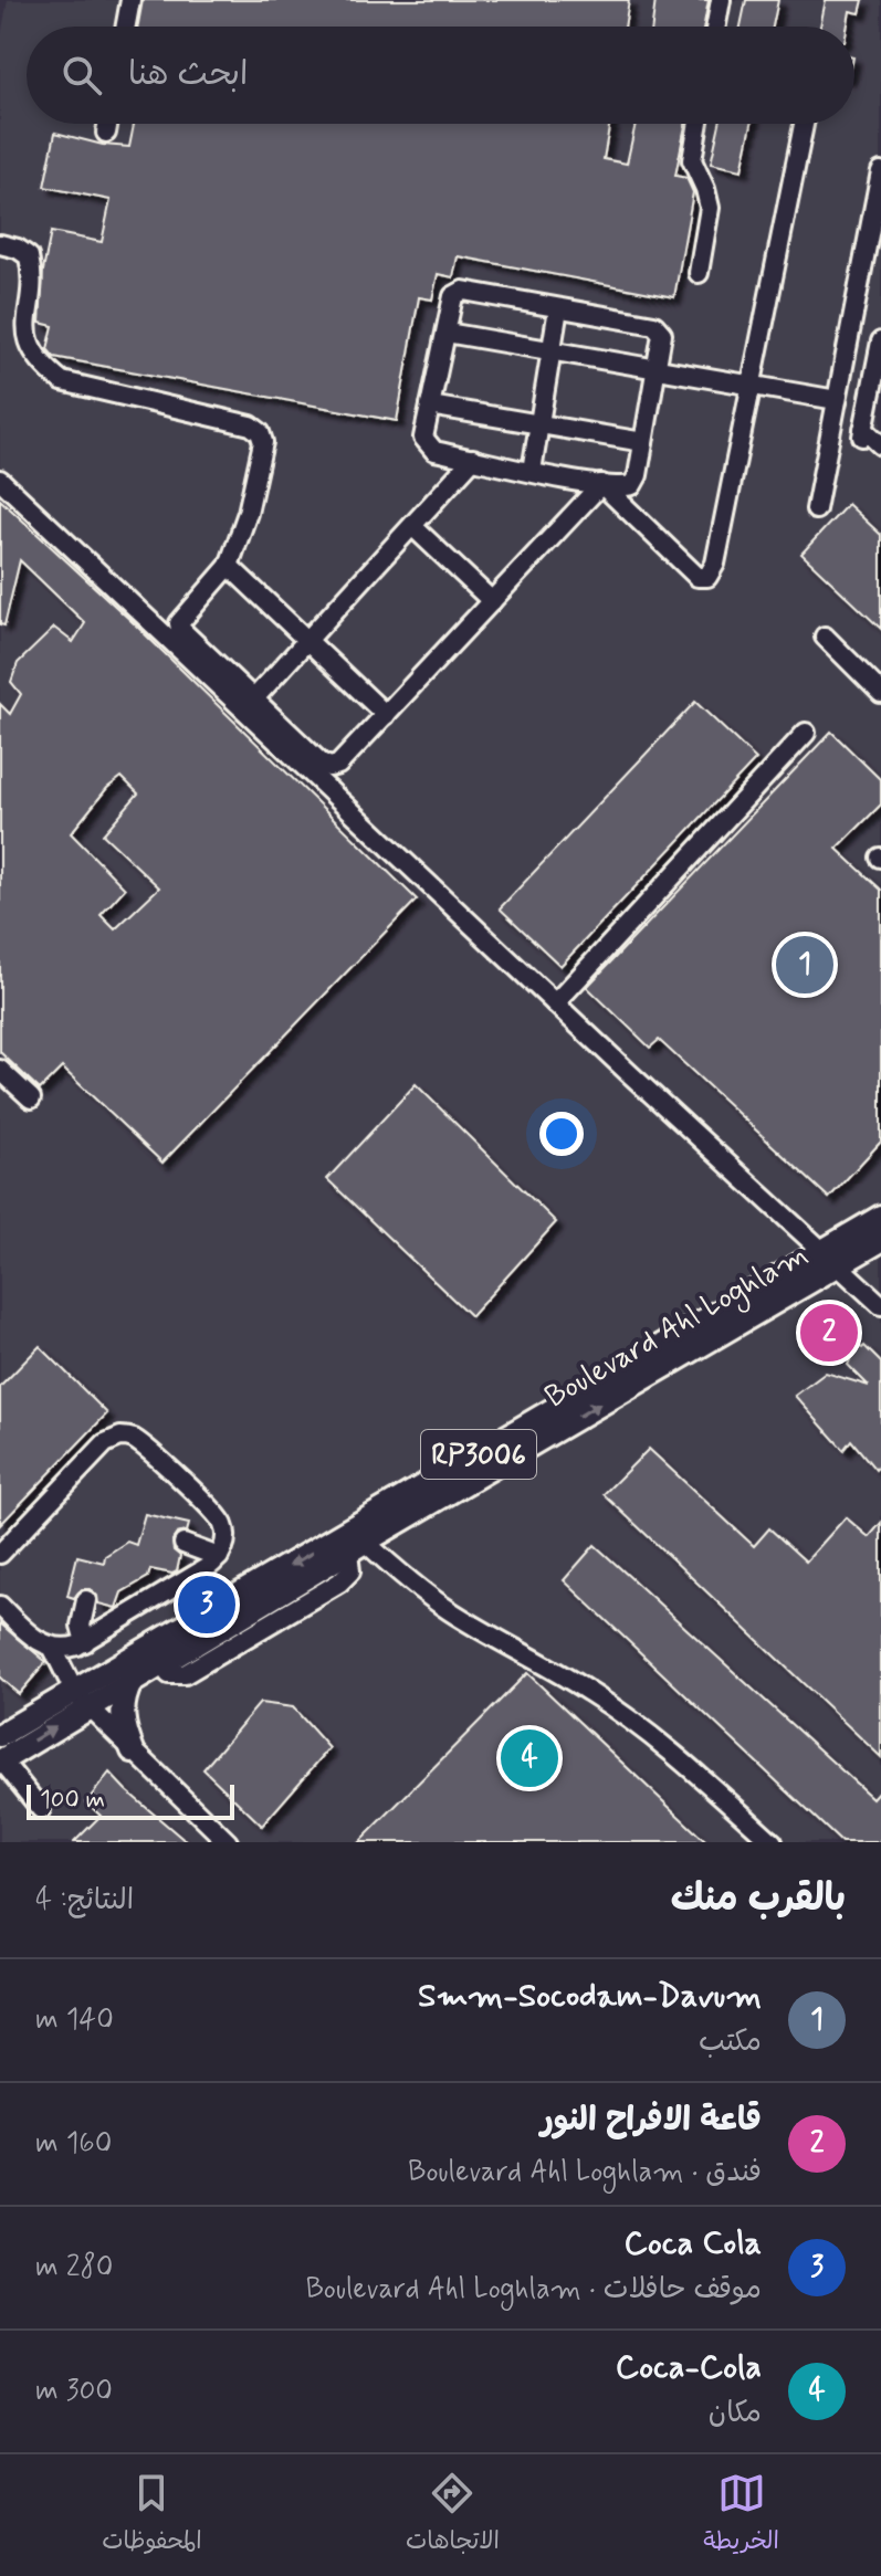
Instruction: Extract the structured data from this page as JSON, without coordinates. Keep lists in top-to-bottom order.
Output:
{
  "streets": {
    "main road": ["Boulevard Ahl Loghlam", "RP3006"]
  },
  "scale_bar": "100 m",
  "page": {
    "search": "ابحث هنا",
    "pins": [
      "1",
      "2",
      "3",
      "4"
    ],
    "scale": "100 m",
    "heading": ["بالقرب منك", "النتائج: 4"],
    "list": [
      {
        "mark": "1",
        "name": "Smm-Socodam-Davum",
        "note": "مكتب",
        "value": "140 m"
      },
      {
        "mark": "2",
        "name": "قاعة الافراح النور",
        "note": "فندق · Boulevard Ahl Loghlam",
        "value": "160 m"
      },
      {
        "mark": "3",
        "name": "Coca Cola",
        "note": "موقف حافلات · Boulevard Ahl Loghlam",
        "value": "280 m"
      },
      {
        "mark": "4",
        "name": "Coca-Cola",
        "note": "مكان",
        "value": "300 m"
      }
    ],
    "nav": ["الخريطة", "الاتجاهات", "المحفوظات"]
  }
}
